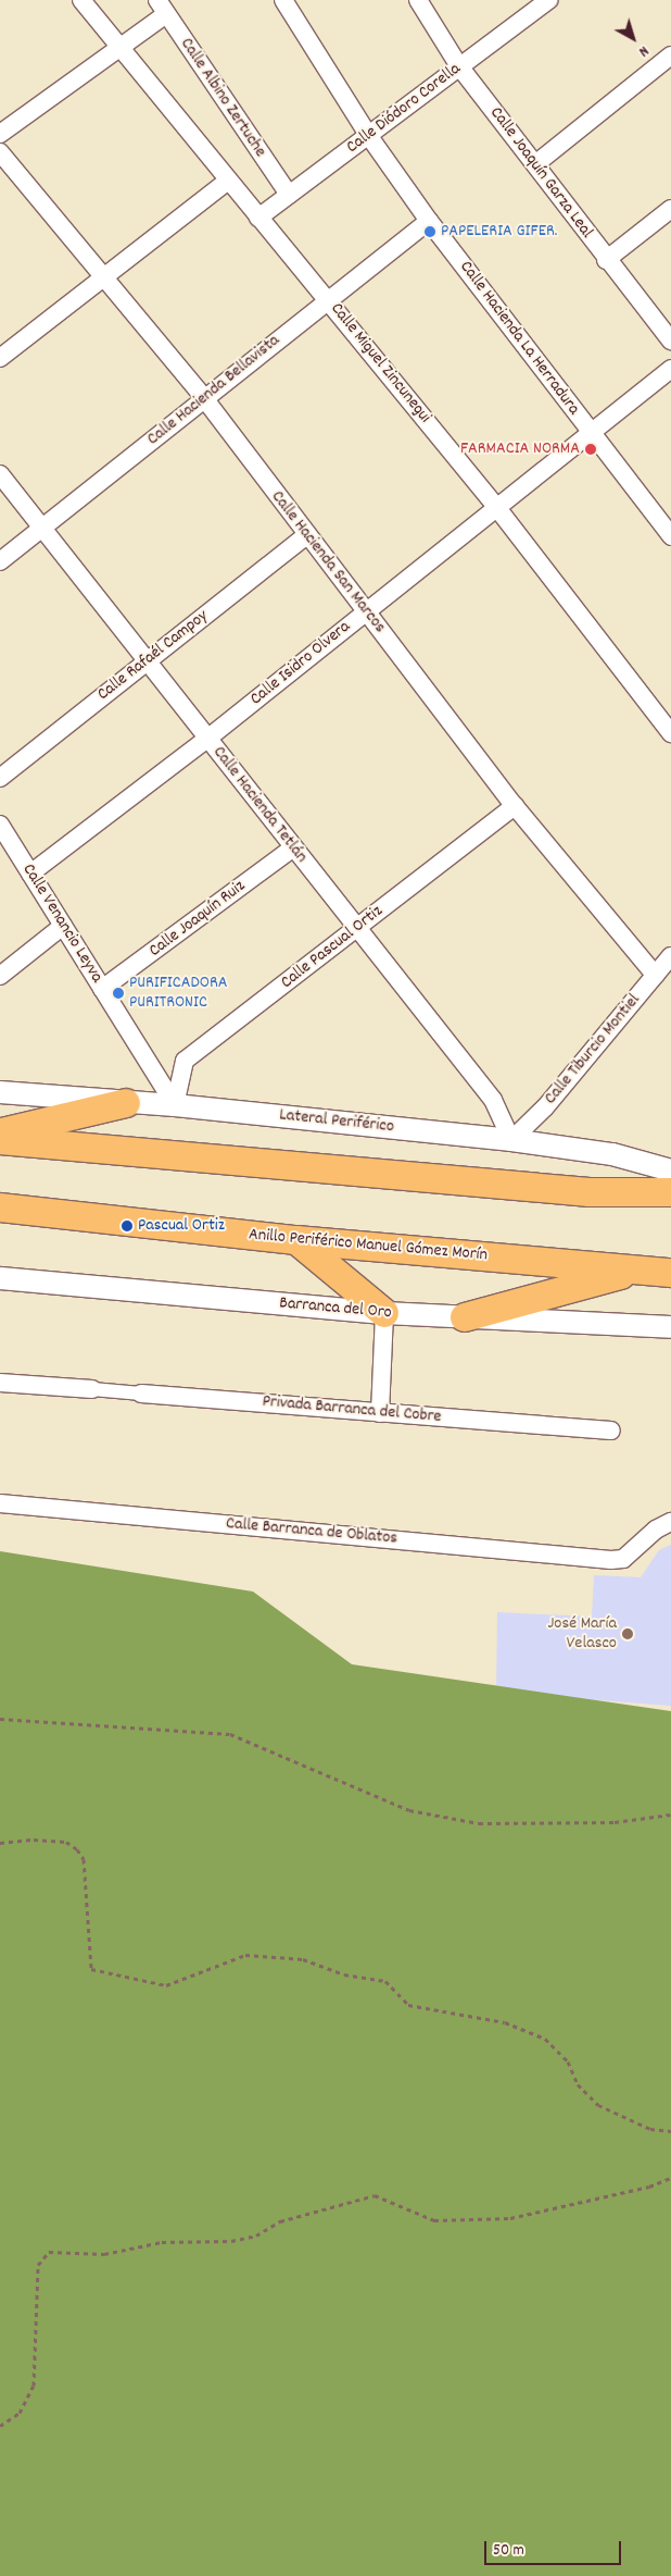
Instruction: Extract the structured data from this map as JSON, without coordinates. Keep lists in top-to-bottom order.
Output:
{
  "streets": {
    "highway": ["Anillo Periférico Manuel Gómez Morín"],
    "street": [
      "Calle Albino Zertuche",
      "Calle Diódoro Corella",
      "Calle Joaquín Garza Leal",
      "Calle Hacienda La Herradura",
      "Calle Miguel Zincunegui",
      "Calle Hacienda Bellavista",
      "Calle Hacienda San Marcos",
      "Calle Rafaél Campoy",
      "Calle Isidro Olvera",
      "Calle Hacienda Tetlán",
      "Calle Joaquín Ruiz",
      "Calle Venancio Leyva",
      "Calle Pascual Ortiz",
      "Calle Tiburcio Montiel",
      "Lateral Periférico",
      "Barranca del Oro",
      "Privada Barranca del Cobre",
      "Calle Barranca de Oblatos"
    ]
  },
  "crossings": [
    ["Calle Albino Zertuche", "Calle Diódoro Corella"],
    ["Calle Diódoro Corella", "Calle Joaquín Garza Leal"],
    ["Calle Diódoro Corella", "Calle Hacienda La Herradura"],
    ["Calle Diódoro Corella", "Calle Miguel Zincunegui"],
    ["Calle Hacienda La Herradura", "Calle Hacienda Bellavista"],
    ["Calle Hacienda La Herradura", "Calle Isidro Olvera"],
    ["Calle Miguel Zincunegui", "Calle Hacienda Bellavista"],
    ["Calle Miguel Zincunegui", "Calle Isidro Olvera"],
    ["Calle Hacienda Bellavista", "Calle Hacienda San Marcos"],
    ["Calle Hacienda Bellavista", "Calle Hacienda Tetlán"],
    ["Calle Hacienda San Marcos", "Calle Rafaél Campoy"],
    ["Calle Hacienda San Marcos", "Calle Isidro Olvera"],
    ["Calle Hacienda San Marcos", "Calle Pascual Ortiz"],
    ["Calle Hacienda San Marcos", "Calle Tiburcio Montiel"],
    ["Calle Rafaél Campoy", "Calle Hacienda Tetlán"],
    ["Calle Isidro Olvera", "Calle Hacienda Tetlán"],
    ["Calle Isidro Olvera", "Calle Venancio Leyva"],
    ["Calle Hacienda Tetlán", "Calle Joaquín Ruiz"],
    ["Calle Hacienda Tetlán", "Calle Pascual Ortiz"],
    ["Calle Hacienda Tetlán", "Calle Tiburcio Montiel"],
    ["Calle Hacienda Tetlán", "Lateral Periférico"],
    ["Calle Joaquín Ruiz", "Calle Venancio Leyva"],
    ["Calle Venancio Leyva", "Calle Pascual Ortiz"],
    ["Calle Venancio Leyva", "Lateral Periférico"],
    ["Calle Pascual Ortiz", "Lateral Periférico"],
    ["Calle Tiburcio Montiel", "Lateral Periférico"]
  ],
  "places": [
    "PAPELERIA GIFER.",
    "FARMACIA NORMA",
    "PURIFICADORA PURITRONIC",
    "Pascual Ortiz",
    "José María Velasco"
  ],
  "scale_bar": "50 m",
  "north": "bottom right"
}
